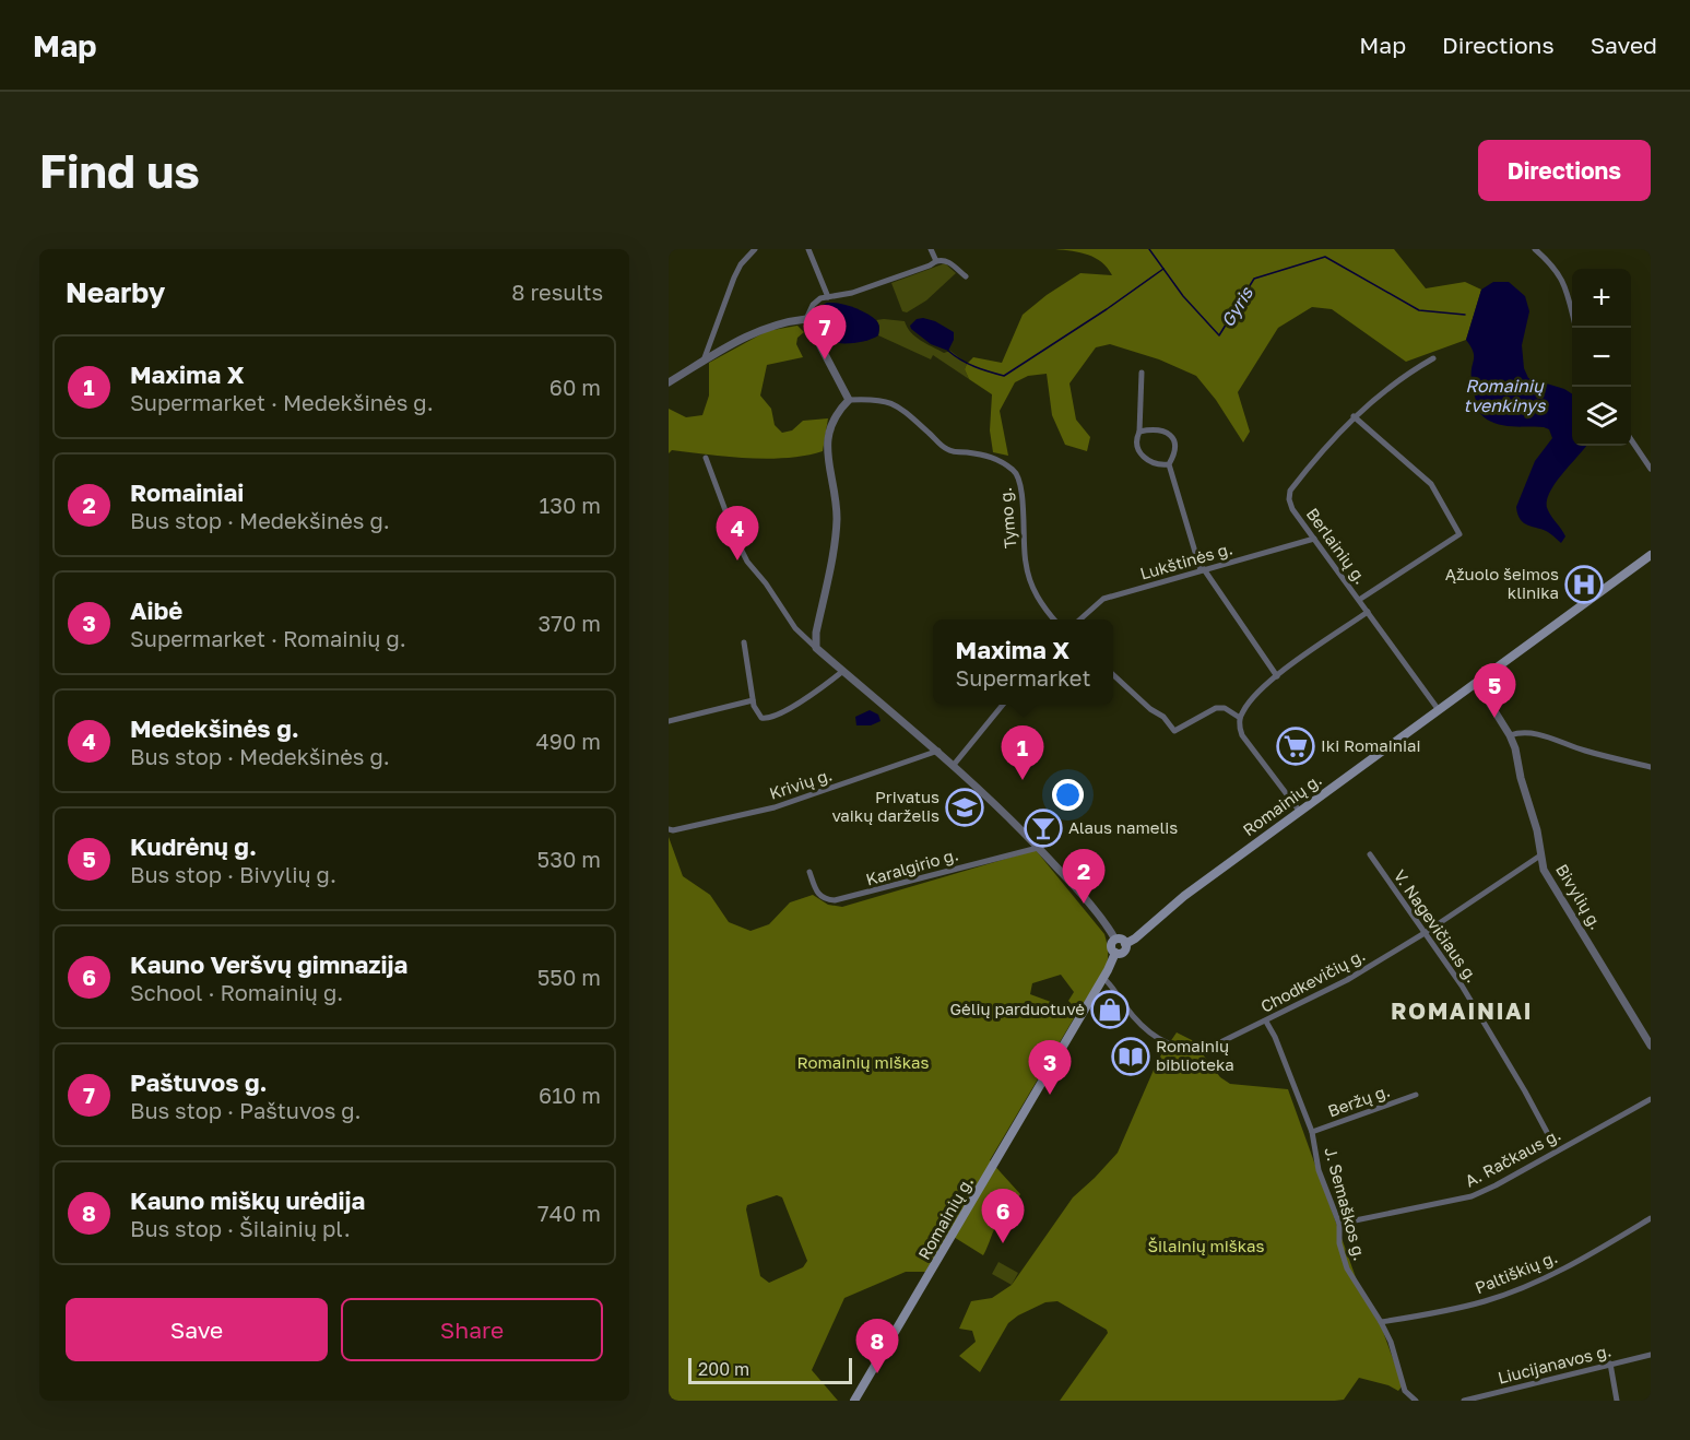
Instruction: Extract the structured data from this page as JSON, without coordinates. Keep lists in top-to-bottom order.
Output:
{
  "streets": {
    "main road": ["Romainių g."],
    "street": [
      "Tymo g.",
      "Berlainių g.",
      "Lukštinės g.",
      "Krivių g.",
      "Karalgirio g.",
      "Bivylių g.",
      "V. Nagevičiaus g.",
      "Chodkevičių g.",
      "Beržų g.",
      "A. Račkaus g.",
      "J. Semaškos g.",
      "Paltiškių g.",
      "Liucijanavos g."
    ]
  },
  "crossings": [
    ["Berlainių g.", "Lukštinės g."],
    ["Berlainių g.", "Romainių g."],
    ["Romainių g.", "Bivylių g."],
    ["Romainių g.", "Chodkevičių g."],
    ["Bivylių g.", "Chodkevičių g."],
    ["V. Nagevičiaus g.", "Chodkevičių g."],
    ["V. Nagevičiaus g.", "A. Račkaus g."],
    ["Chodkevičių g.", "J. Semaškos g."],
    ["Beržų g.", "J. Semaškos g."],
    ["A. Račkaus g.", "J. Semaškos g."],
    ["J. Semaškos g.", "Paltiškių g."]
  ],
  "districts": ["ROMAINIAI"],
  "water": ["Gyris", "Romainių tvenkinys"],
  "parks": ["Romainių miškas", "Šilainių miškas"],
  "places": {
    "hospital": ["Ąžuolo šeimos klinika"],
    "supermarket": ["Iki Romainiai"],
    "school or university": ["Privatus vaikų darželis"],
    "bar": ["Alaus namelis"],
    "shop": ["Gėlių parduotuvė"],
    "library": ["Romainių biblioteka"]
  },
  "scale_bar": "200 m",
  "page": {
    "header": "Map",
    "nav": ["Map", "Directions", "Saved"],
    "buttons": [
      "Directions",
      ["Save", "Share"]
    ],
    "title": "Find us",
    "heading": ["Nearby", "8 results"],
    "map_buttons": ["+", "−"],
    "pins": [
      "7",
      "4",
      "5",
      "1",
      "2",
      "3",
      "6",
      "8"
    ],
    "list": [
      {
        "mark": "1",
        "name": "Maxima X",
        "note": "Supermarket · Medekšinės g.",
        "value": "60 m"
      },
      {
        "mark": "2",
        "name": "Romainiai",
        "note": "Bus stop · Medekšinės g.",
        "value": "130 m"
      },
      {
        "mark": "3",
        "name": "Aibė",
        "note": "Supermarket · Romainių g.",
        "value": "370 m"
      },
      {
        "mark": "4",
        "name": "Medekšinės g.",
        "note": "Bus stop · Medekšinės g.",
        "value": "490 m"
      },
      {
        "mark": "5",
        "name": "Kudrėnų g.",
        "note": "Bus stop · Bivylių g.",
        "value": "530 m"
      },
      {
        "mark": "6",
        "name": "Kauno Veršvų gimnazija",
        "note": "School · Romainių g.",
        "value": "550 m"
      },
      {
        "mark": "7",
        "name": "Paštuvos g.",
        "note": "Bus stop · Paštuvos g.",
        "value": "610 m"
      },
      {
        "mark": "8",
        "name": "Kauno miškų urėdija",
        "note": "Bus stop · Šilainių pl.",
        "value": "740 m"
      }
    ],
    "popup": ["Maxima X", "Supermarket"],
    "scale": "200 m"
  }
}
